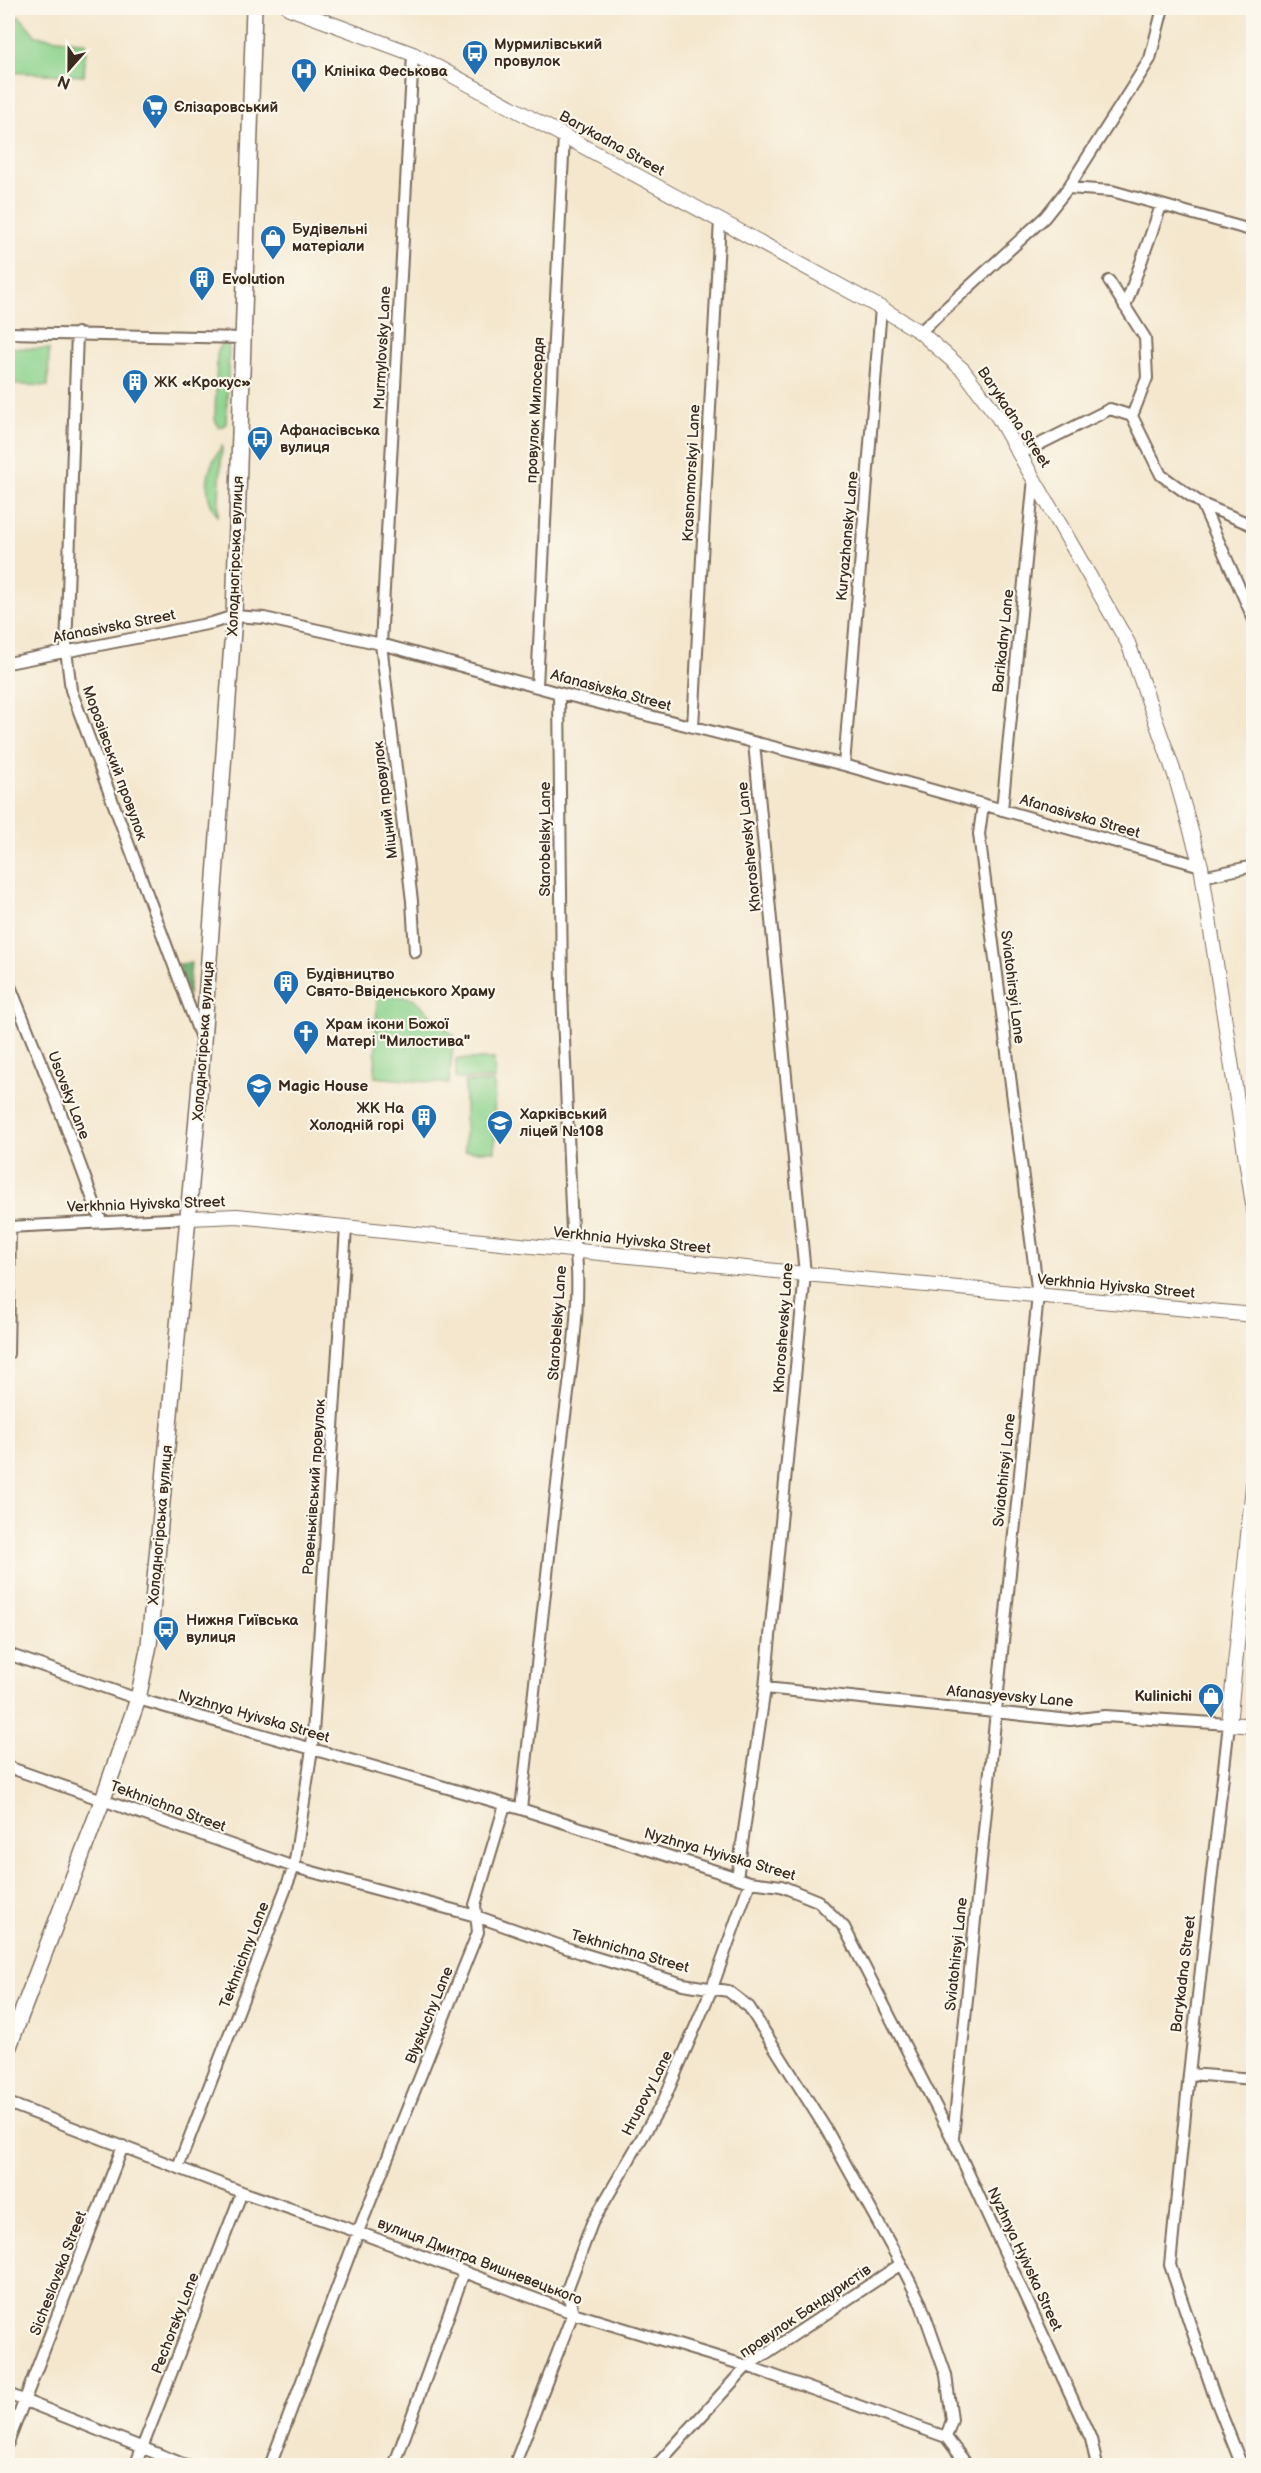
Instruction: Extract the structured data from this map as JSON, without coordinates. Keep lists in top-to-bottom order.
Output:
{
  "streets": {
    "main road": ["Холодногірська вулиця"],
    "street": [
      "Barykadna Street",
      "Murmylovsky Lane",
      "провулок Милосердя",
      "Krasnomorskyi Lane",
      "Kuryazhansky Lane",
      "Afanasivska Street",
      "Barikadny Lane",
      "Морозівський провулок",
      "Міцний провулок",
      "Starobelsky Lane",
      "Khoroshevsky Lane",
      "Sviatohirsyi Lane",
      "Usovsky Lane",
      "Verkhnia Hyivska Street",
      "Ровеньківський провулок",
      "Afanasyevsky Lane",
      "Nyzhnya Hyivska Street",
      "Tekhnichna Street",
      "Tekhnichny Lane",
      "Blyskuchy Lane",
      "Hrupovy Lane",
      "вулиця Дмитра Вишневецького",
      "Sicheslavska Street",
      "провулок Бандуристів",
      "Pechorsky Lane"
    ]
  },
  "crossings": [
    ["Barykadna Street", "Murmylovsky Lane"],
    ["Barykadna Street", "провулок Милосердя"],
    ["Barykadna Street", "Krasnomorskyi Lane"],
    ["Barykadna Street", "Kuryazhansky Lane"],
    ["Barykadna Street", "Afanasivska Street"],
    ["Barykadna Street", "Barikadny Lane"],
    ["Barykadna Street", "Afanasyevsky Lane"],
    ["Murmylovsky Lane", "Afanasivska Street"],
    ["Murmylovsky Lane", "Міцний провулок"],
    ["провулок Милосердя", "Afanasivska Street"],
    ["Krasnomorskyi Lane", "Afanasivska Street"],
    ["Kuryazhansky Lane", "Afanasivska Street"],
    ["Холодногірська вулиця", "Afanasivska Street"],
    ["Холодногірська вулиця", "Морозівський провулок"],
    ["Холодногірська вулиця", "Verkhnia Hyivska Street"],
    ["Холодногірська вулиця", "Nyzhnya Hyivska Street"],
    ["Холодногірська вулиця", "Tekhnichna Street"],
    ["Afanasivska Street", "Barikadny Lane"],
    ["Afanasivska Street", "Морозівський провулок"],
    ["Afanasivska Street", "Міцний провулок"],
    ["Afanasivska Street", "Starobelsky Lane"],
    ["Afanasivska Street", "Khoroshevsky Lane"],
    ["Afanasivska Street", "Sviatohirsyi Lane"],
    ["Starobelsky Lane", "Verkhnia Hyivska Street"],
    ["Starobelsky Lane", "Nyzhnya Hyivska Street"],
    ["Khoroshevsky Lane", "Verkhnia Hyivska Street"],
    ["Khoroshevsky Lane", "Afanasyevsky Lane"],
    ["Khoroshevsky Lane", "Nyzhnya Hyivska Street"],
    ["Sviatohirsyi Lane", "Verkhnia Hyivska Street"],
    ["Sviatohirsyi Lane", "Afanasyevsky Lane"],
    ["Sviatohirsyi Lane", "Nyzhnya Hyivska Street"],
    ["Usovsky Lane", "Verkhnia Hyivska Street"],
    ["Verkhnia Hyivska Street", "Ровеньківський провулок"],
    ["Ровеньківський провулок", "Nyzhnya Hyivska Street"],
    ["Ровеньківський провулок", "Tekhnichny Lane"],
    ["Nyzhnya Hyivska Street", "Tekhnichny Lane"],
    ["Nyzhnya Hyivska Street", "Blyskuchy Lane"],
    ["Nyzhnya Hyivska Street", "Hrupovy Lane"],
    ["Tekhnichna Street", "Tekhnichny Lane"],
    ["Tekhnichna Street", "Blyskuchy Lane"],
    ["Tekhnichna Street", "Hrupovy Lane"],
    ["Tekhnichna Street", "вулиця Дмитра Вишневецького"],
    ["Tekhnichna Street", "провулок Бандуристів"],
    ["Tekhnichny Lane", "вулиця Дмитра Вишневецького"],
    ["Blyskuchy Lane", "вулиця Дмитра Вишневецького"],
    ["вулиця Дмитра Вишневецького", "Sicheslavska Street"],
    ["вулиця Дмитра Вишневецького", "провулок Бандуристів"],
    ["вулиця Дмитра Вишневецького", "Pechorsky Lane"]
  ],
  "places": {
    "bus stop": ["Мурмилівський провулок", "Афанасівська вулиця", "Нижня Гиївська вулиця"],
    "hospital": ["Клініка Феськова"],
    "supermarket": ["Єлізаровський"],
    "shop": ["Будівельні матеріали", "Kulinichi"],
    "building": [
      "Evolution",
      "ЖК «Крокус»",
      "Будівництво Свято-Ввіденського Храму",
      "ЖК На Холодній горі"
    ],
    "church": ["Храм ікони Божої Матері \"Милостива\""],
    "school or university": ["Magic House", "Харківський ліцей №108"]
  },
  "north": "bottom"
}
